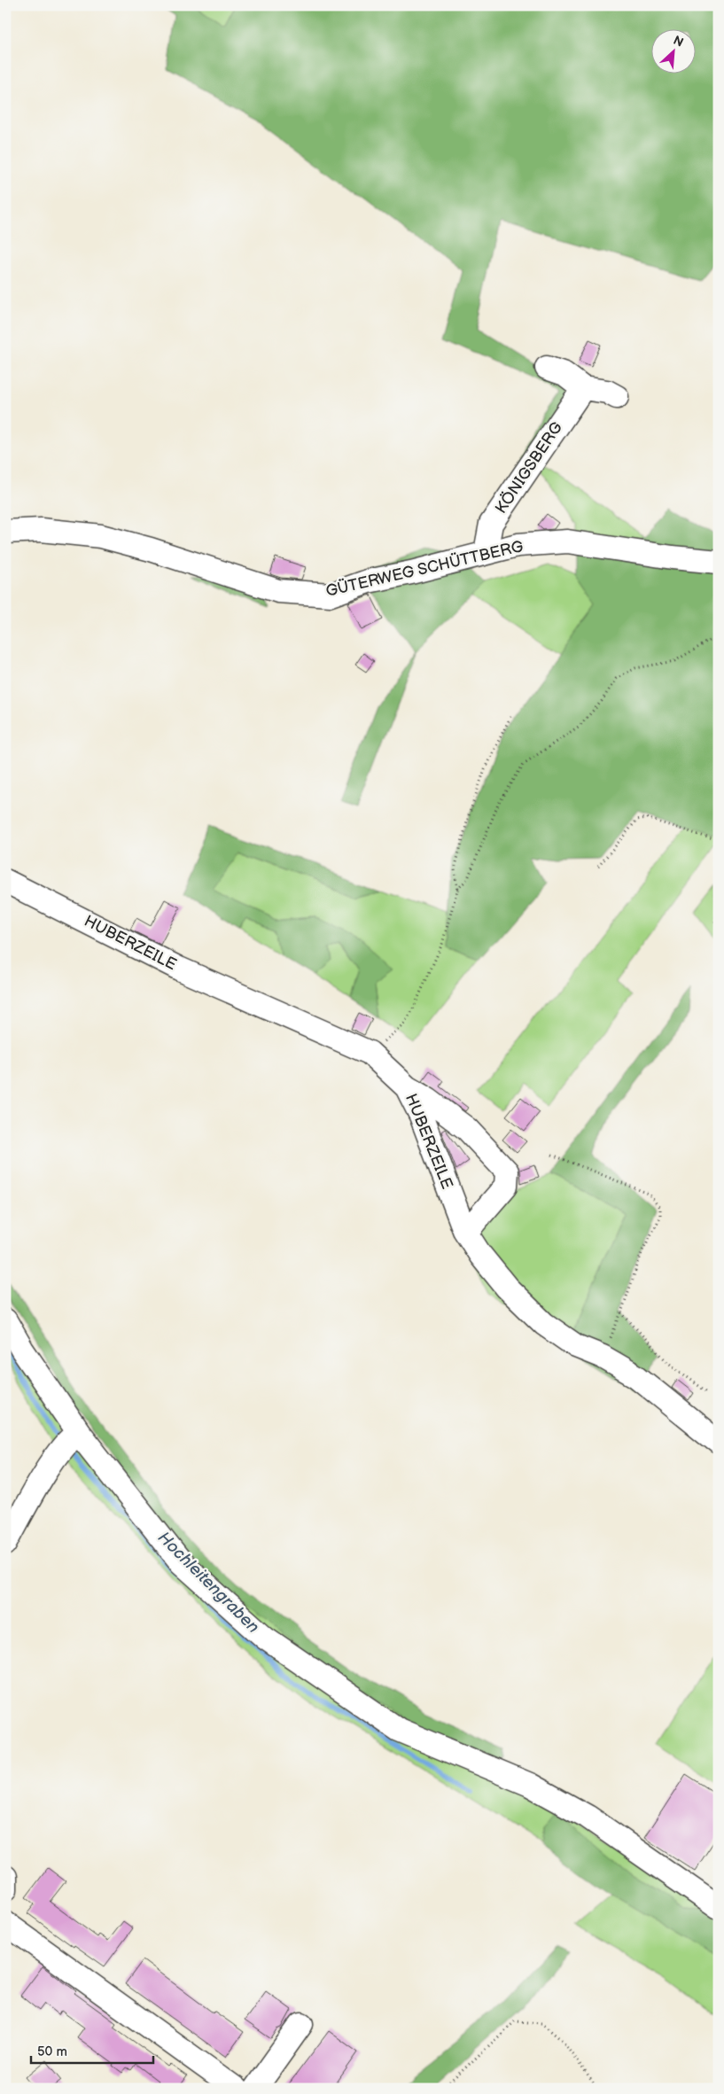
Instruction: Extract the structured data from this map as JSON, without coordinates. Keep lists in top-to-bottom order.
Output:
{
  "streets": {
    "street": ["KÖNIGSBERG", "GÜTERWEG SCHÜTTBERG", "HUBERZEILE"]
  },
  "crossings": [
    ["KÖNIGSBERG", "GÜTERWEG SCHÜTTBERG"]
  ],
  "water": ["Hochleitengraben"],
  "scale_bar": "50 m",
  "north": "top right"
}
